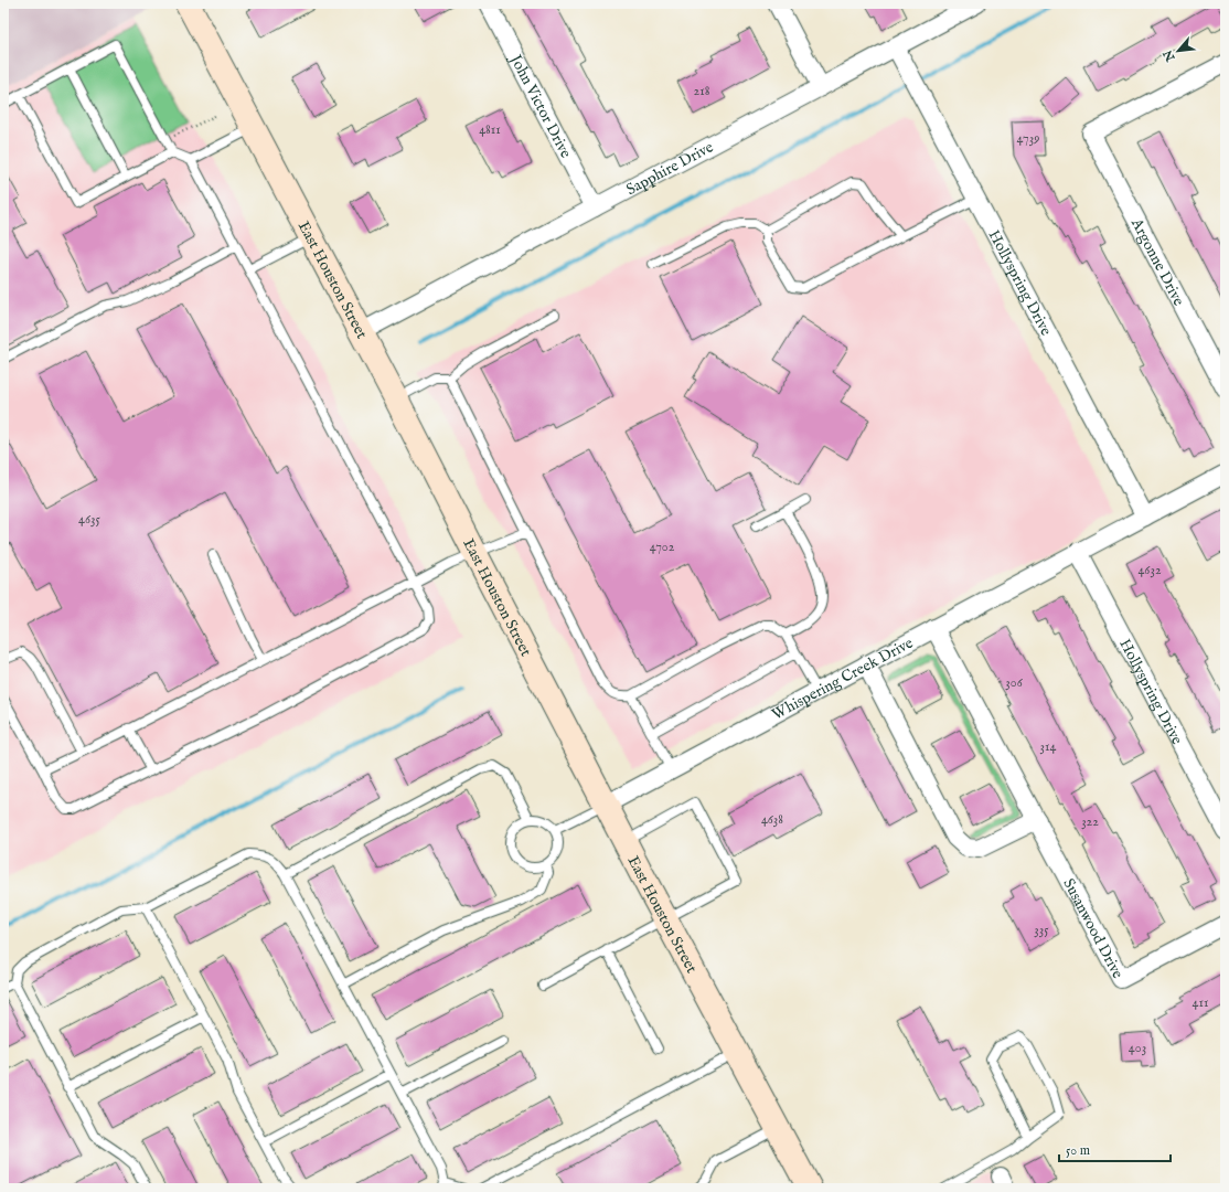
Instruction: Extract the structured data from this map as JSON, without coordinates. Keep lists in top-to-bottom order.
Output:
{
  "streets": {
    "main road": ["East Houston Street"],
    "street": [
      "John Victor Drive",
      "Sapphire Drive",
      "Argonne Drive",
      "Hollyspring Drive",
      "Whispering Creek Drive",
      "Susanwood Drive"
    ]
  },
  "crossings": [
    ["John Victor Drive", "Sapphire Drive"],
    ["Sapphire Drive", "East Houston Street"],
    ["Sapphire Drive", "Hollyspring Drive"],
    ["East Houston Street", "Whispering Creek Drive"],
    ["Hollyspring Drive", "Whispering Creek Drive"],
    ["Whispering Creek Drive", "Susanwood Drive"]
  ],
  "house_numbers": [
    "218",
    "4811",
    "4739",
    "4635",
    "4702",
    "4632",
    "306",
    "314",
    "4638",
    "322",
    "335",
    "411",
    "403"
  ],
  "scale_bar": "50 m",
  "north": "bottom left"
}
